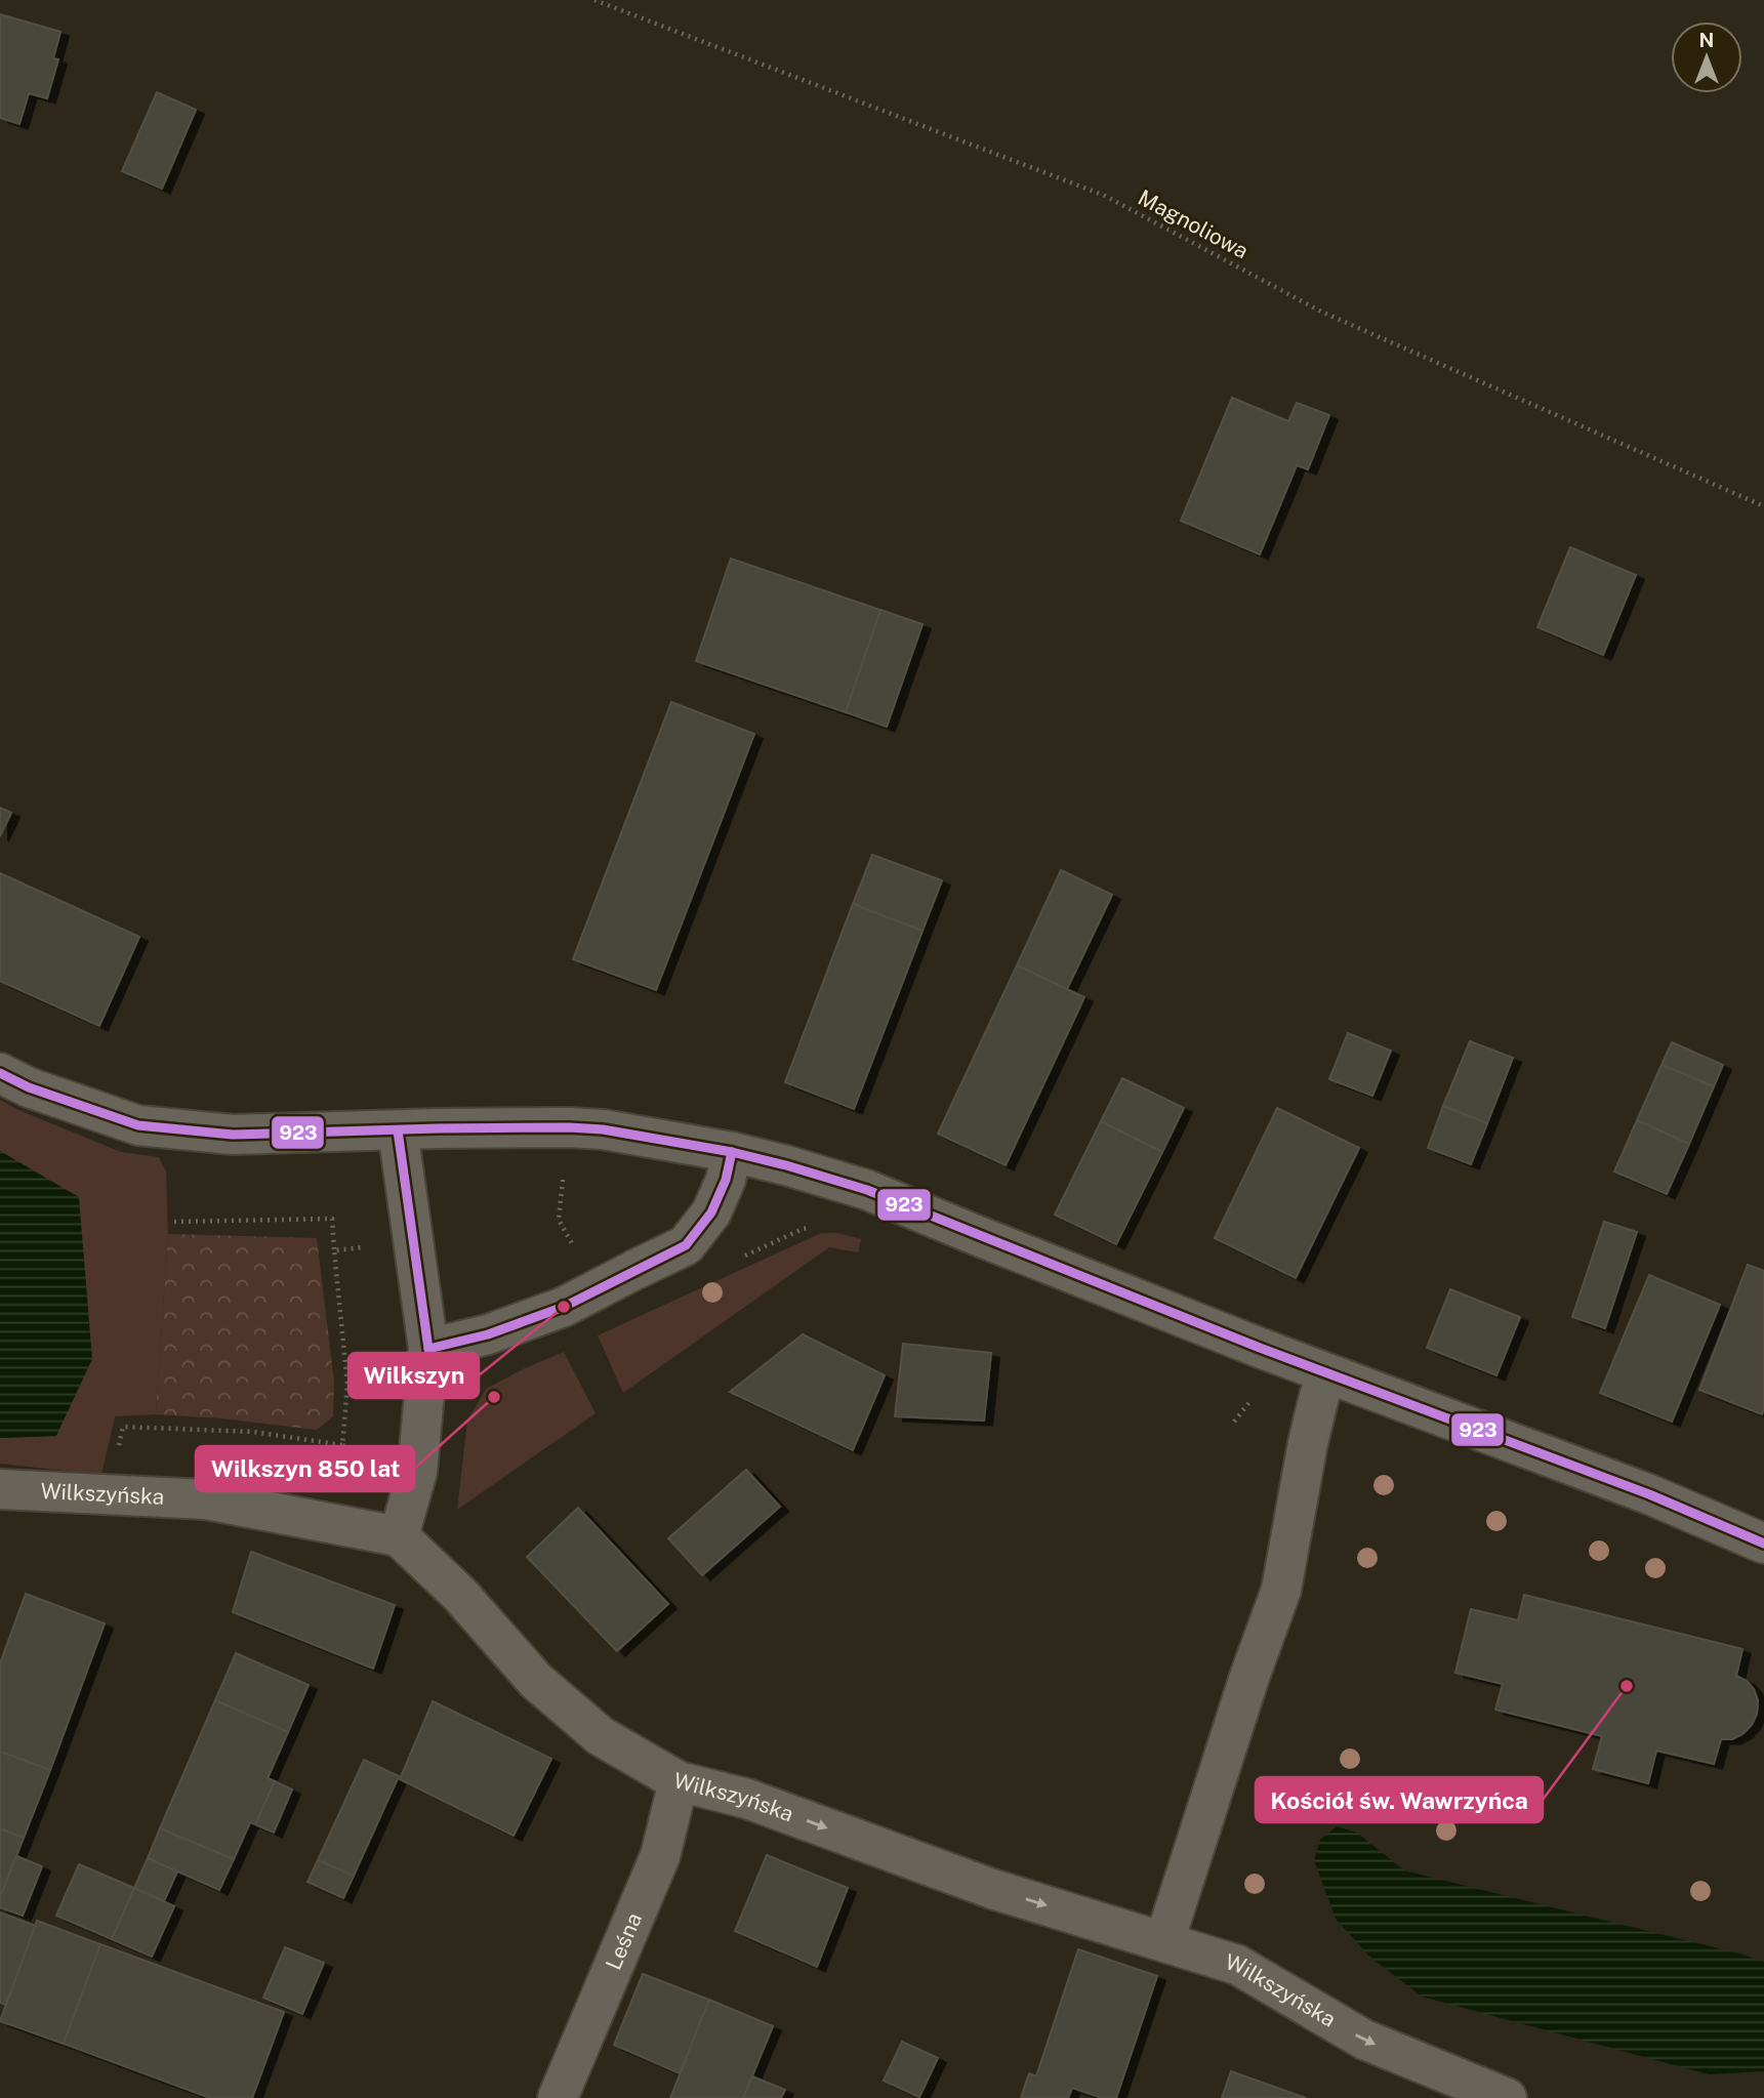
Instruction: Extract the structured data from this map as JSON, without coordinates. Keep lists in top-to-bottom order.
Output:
{
  "streets": {
    "street": ["Wilkszyńska", "Leśna"],
    "path": ["Magnoliowa"]
  },
  "crossings": [
    ["Wilkszyńska", "Leśna"]
  ],
  "one_way": ["Wilkszyńska"],
  "places": ["Wilkszyn", "Wilkszyn 850 lat", "Kościół św. Wawrzyńca"],
  "lines": ["transit line 923"],
  "north": "top"
}
